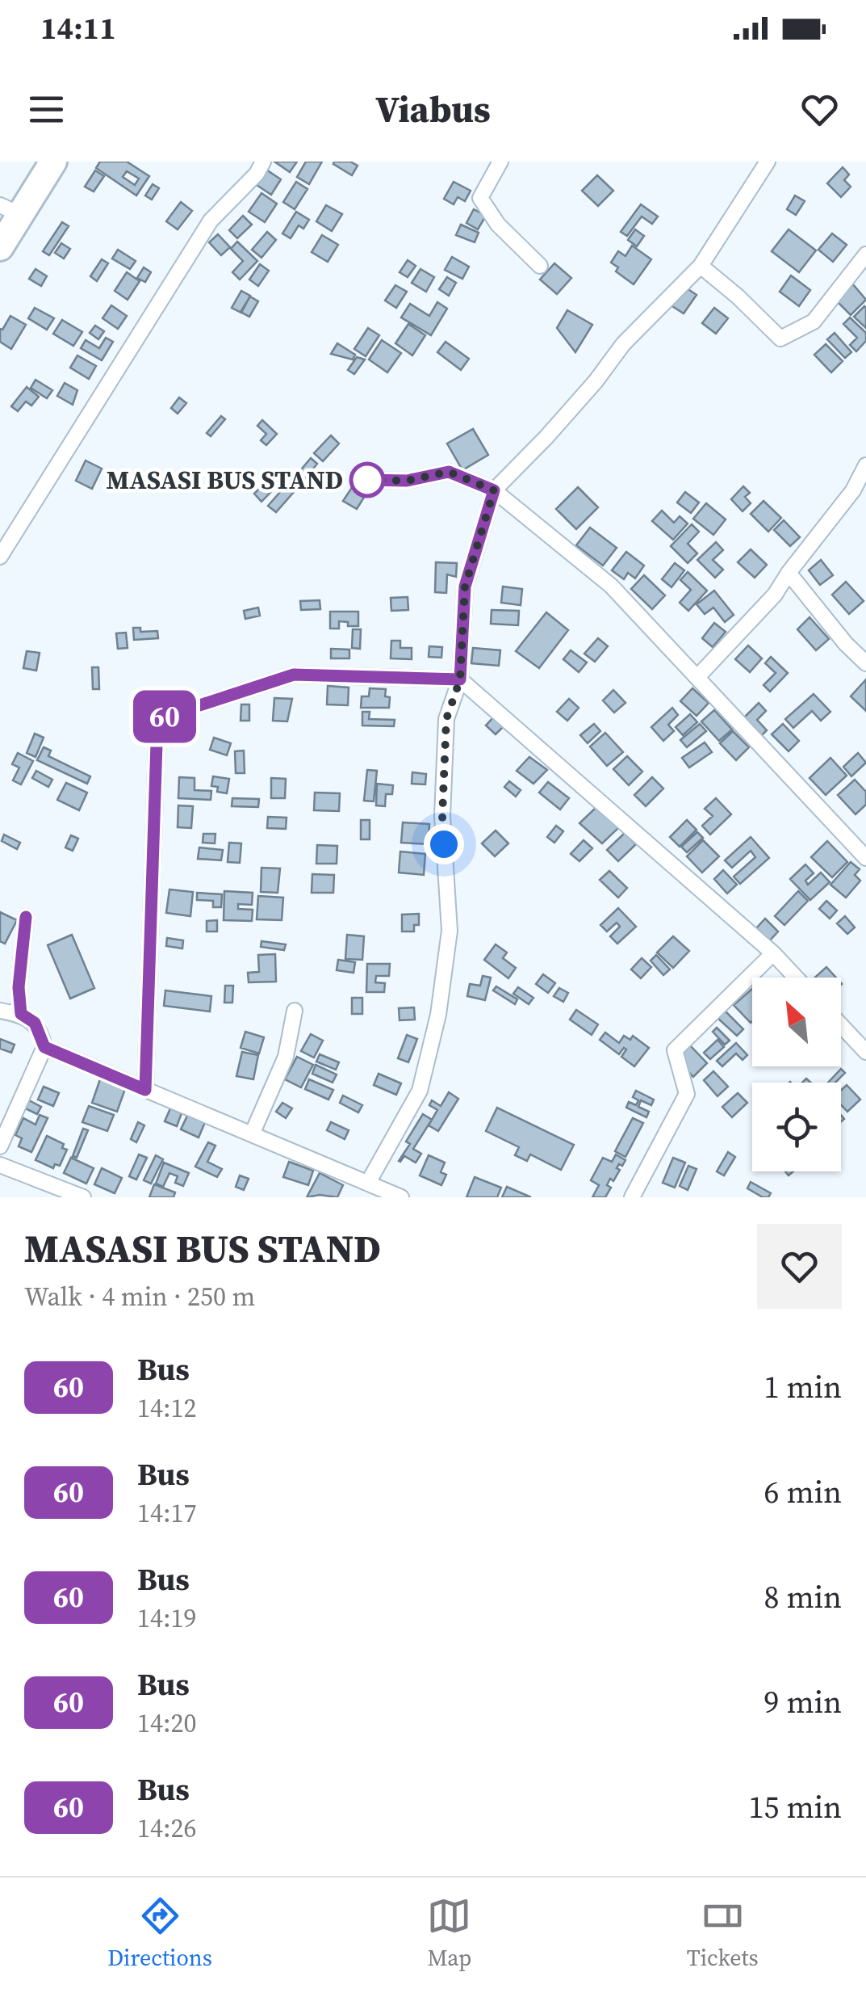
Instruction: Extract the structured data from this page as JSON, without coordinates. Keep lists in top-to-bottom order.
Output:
{
  "places": ["MASASI BUS STAND"],
  "lines": ["bus line 60"],
  "north": "top left",
  "page": {
    "status": "14:11",
    "header": "Viabus",
    "on_map": "60",
    "heading": ["MASASI BUS STAND", "Walk · 4 min · 250 m"],
    "list": [
      {
        "mark": "60",
        "name": "Bus",
        "note": "14:12",
        "value": "1 min"
      },
      {
        "mark": "60",
        "name": "Bus",
        "note": "14:17",
        "value": "6 min"
      },
      {
        "mark": "60",
        "name": "Bus",
        "note": "14:19",
        "value": "8 min"
      },
      {
        "mark": "60",
        "name": "Bus",
        "note": "14:20",
        "value": "9 min"
      },
      {
        "mark": "60",
        "name": "Bus",
        "note": "14:26",
        "value": "15 min"
      }
    ],
    "tabs": ["Directions", "Map", "Tickets"]
  }
}
